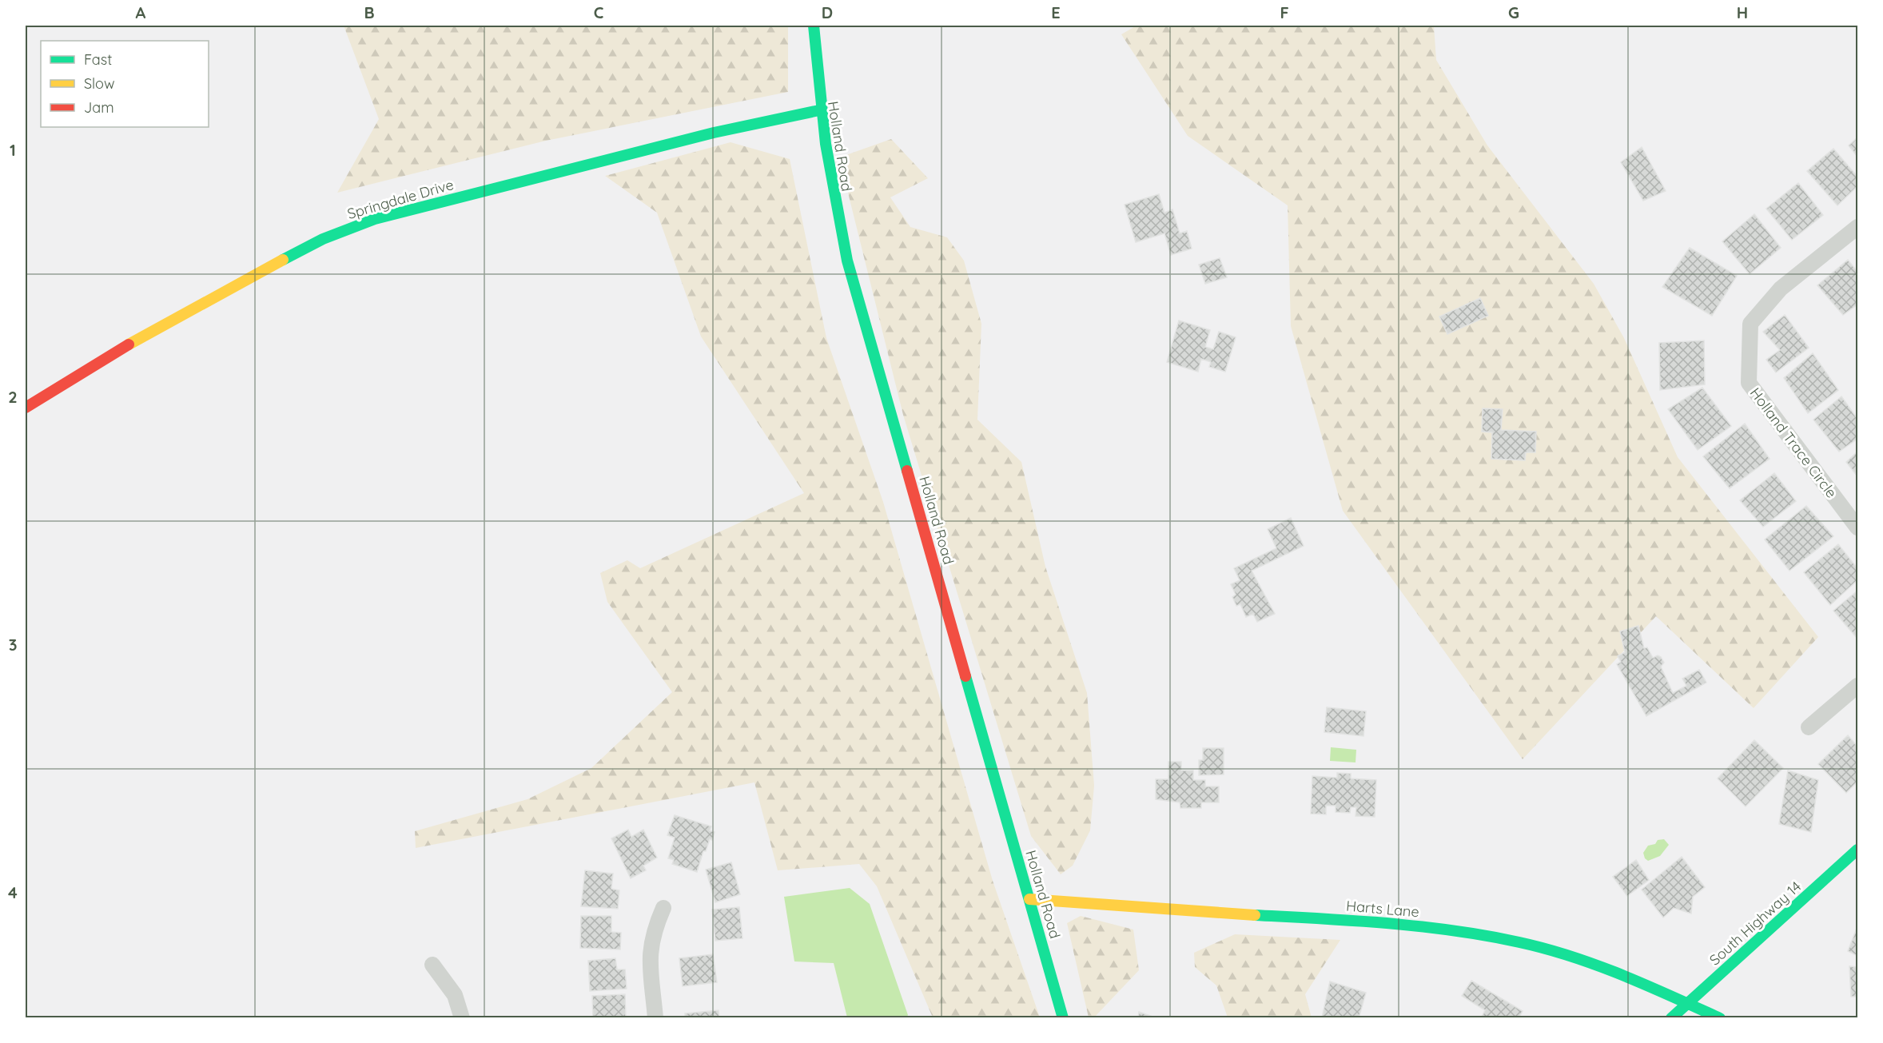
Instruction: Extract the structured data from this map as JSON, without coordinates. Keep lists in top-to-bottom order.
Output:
{
  "streets": {
    "street": [
      "Holland Road",
      "Springdale Drive",
      "Holland Trace Circle",
      "Harts Lane",
      "South Highway 14"
    ]
  },
  "crossings": [
    ["Holland Road", "Springdale Drive"],
    ["Holland Road", "Harts Lane"],
    ["Harts Lane", "South Highway 14"]
  ],
  "legend": ["Fast", "Slow", "Jam"],
  "grid": {
    "columns": [
      "A",
      "B",
      "C",
      "D",
      "E",
      "F",
      "G",
      "H"
    ],
    "rows": [
      "1",
      "2",
      "3",
      "4"
    ]
  }
}
